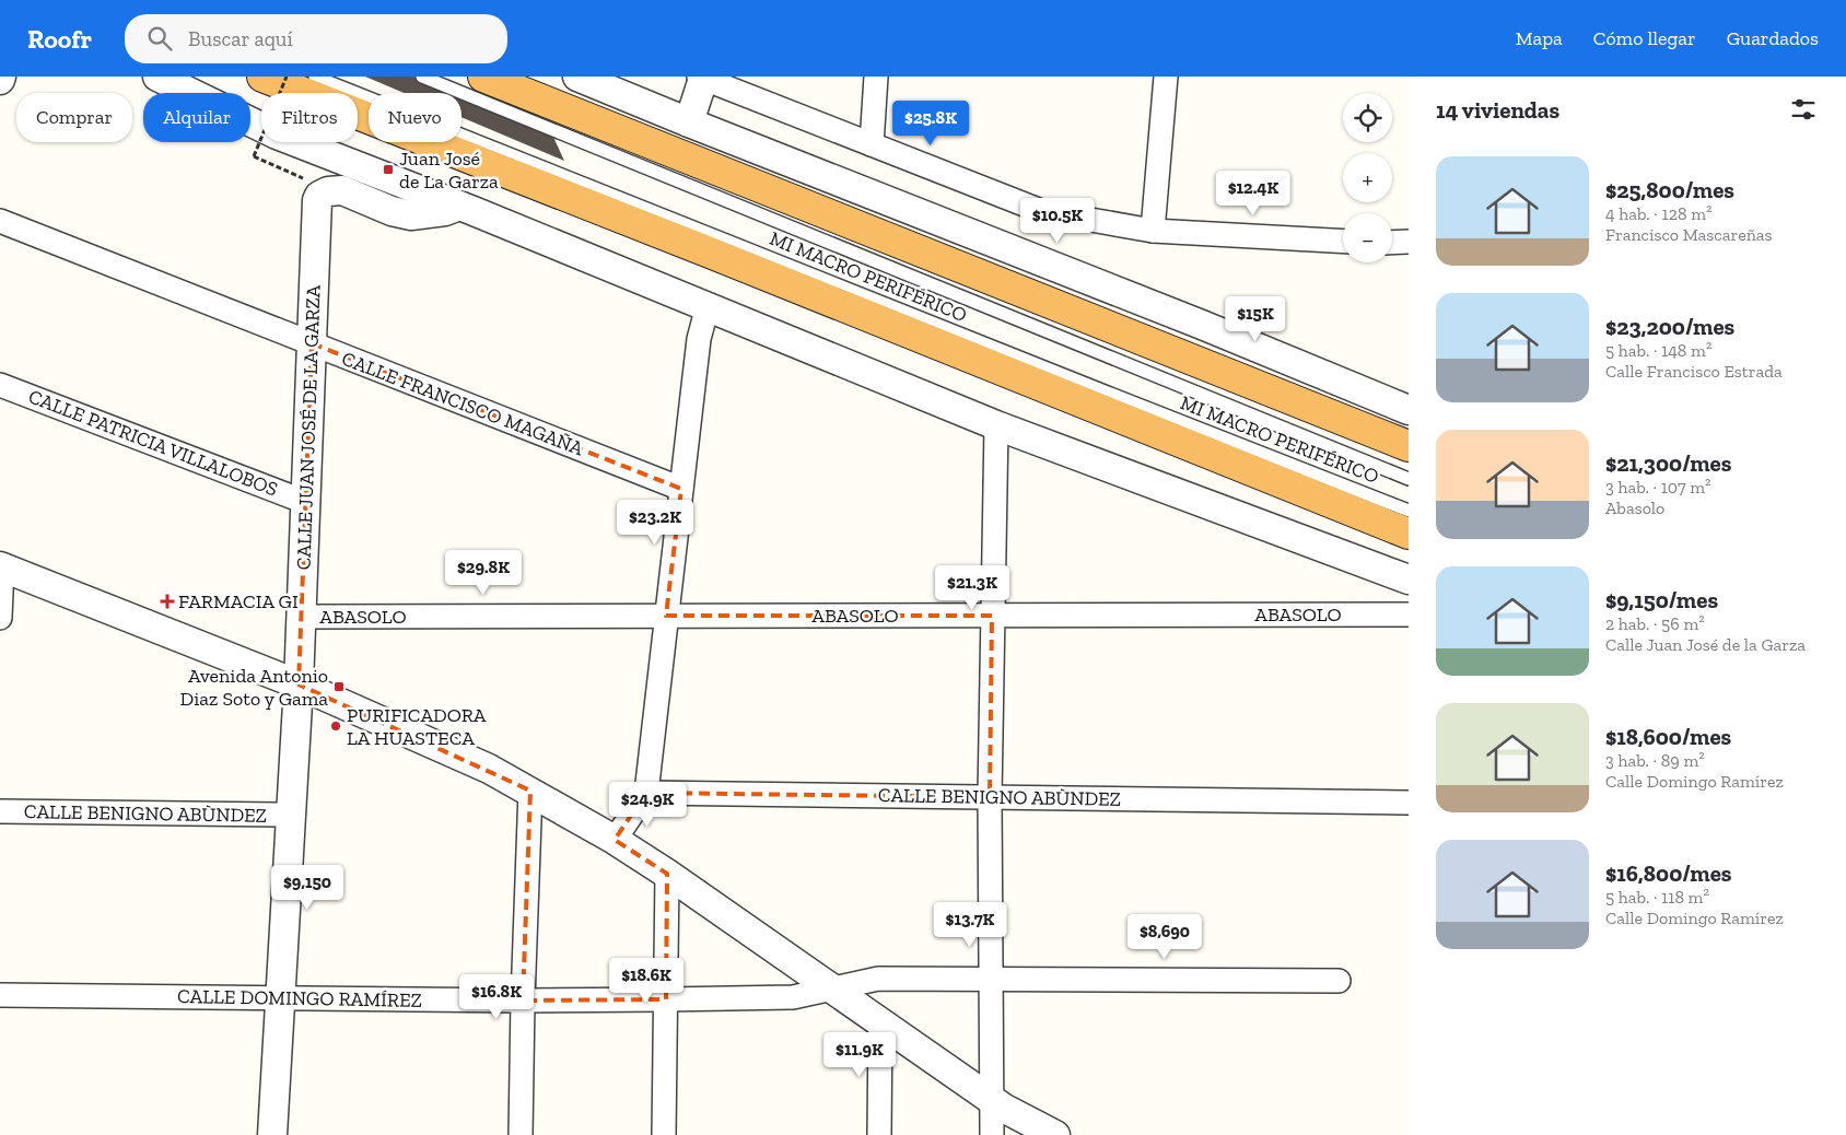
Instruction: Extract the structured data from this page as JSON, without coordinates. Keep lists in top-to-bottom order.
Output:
{
  "streets": {
    "street": [
      "CALLE FRANCISCO MAGAÑA",
      "CALLE JUAN JOSÉ DE LA GARZA",
      "CALLE PATRICIA VILLALOBOS",
      "ABASOLO",
      "CALLE BENIGNO ABÙNDEZ",
      "CALLE DOMINGO RAMÍREZ"
    ],
    "lane": ["MI MACRO PERIFÉRICO"]
  },
  "crossings": [
    ["CALLE FRANCISCO MAGAÑA", "CALLE JUAN JOSÉ DE LA GARZA"],
    ["CALLE JUAN JOSÉ DE LA GARZA", "CALLE PATRICIA VILLALOBOS"],
    ["CALLE JUAN JOSÉ DE LA GARZA", "ABASOLO"],
    ["CALLE JUAN JOSÉ DE LA GARZA", "CALLE BENIGNO ABÙNDEZ"],
    ["CALLE JUAN JOSÉ DE LA GARZA", "CALLE DOMINGO RAMÍREZ"]
  ],
  "places": {
    "transit": ["Juan José de La Garza", "Avenida Antonio Diaz Soto y Gama"],
    "health": ["FARMACIA GI"],
    "other": ["PURIFICADORA LA HUASTECA"]
  },
  "page": {
    "header": "Roofr",
    "search": "Buscar aquí",
    "nav": ["Mapa", "Cómo llegar", "Guardados"],
    "heading": "14 viviendas",
    "map_buttons": ["+", "−"],
    "chip": [
      "Comprar",
      "Alquilar",
      "Filtros",
      "Nuevo"
    ],
    "price": [
      "$25.8K",
      "$12.4K",
      "$10.5K",
      "$15K",
      "$23.2K",
      "$29.8K",
      "$21.3K",
      "$24.9K",
      "$9,150",
      "$13.7K",
      "$8,690",
      "$18.6K",
      "$16.8K",
      "$11.9K"
    ],
    "list": [
      {
        "name": "$25,800/mes",
        "note": "4 hab. · 128 m² · Francisco Mascareñas"
      },
      {
        "name": "$23,200/mes",
        "note": "5 hab. · 148 m² · Calle Francisco Estrada"
      },
      {
        "name": "$21,300/mes",
        "note": "3 hab. · 107 m² · Abasolo"
      },
      {
        "name": "$9,150/mes",
        "note": "2 hab. · 56 m² · Calle Juan José de la Garza"
      },
      {
        "name": "$18,600/mes",
        "note": "3 hab. · 89 m² · Calle Domingo Ramírez"
      },
      {
        "name": "$16,800/mes",
        "note": "5 hab. · 118 m² · Calle Domingo Ramírez"
      }
    ]
  }
}
